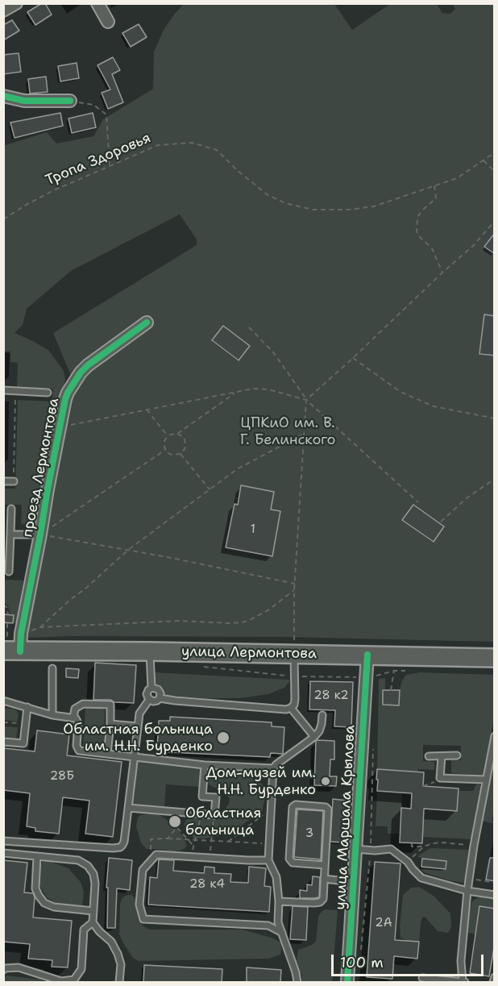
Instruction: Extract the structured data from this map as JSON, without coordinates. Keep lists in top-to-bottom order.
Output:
{
  "streets": {
    "main road": ["улица Лермонтова"],
    "street": ["проезд Лермонтова", "улица Маршала Крылова"],
    "path": ["Тропа Здоровья"]
  },
  "crossings": [
    ["проезд Лермонтова", "улица Лермонтова"],
    ["улица Лермонтова", "улица Маршала Крылова"]
  ],
  "parks": ["ЦПКиО им. В. Г. Белинского"],
  "places": ["Областная больница им. Н.Н. Бурденко", "Дом-музей им. Н.Н. Бурденко", "Областная больница"],
  "house_numbers": [
    "1",
    "28 к2",
    "28Б",
    "3",
    "28 к4",
    "2А"
  ],
  "scale_bar": "100 m"
}
